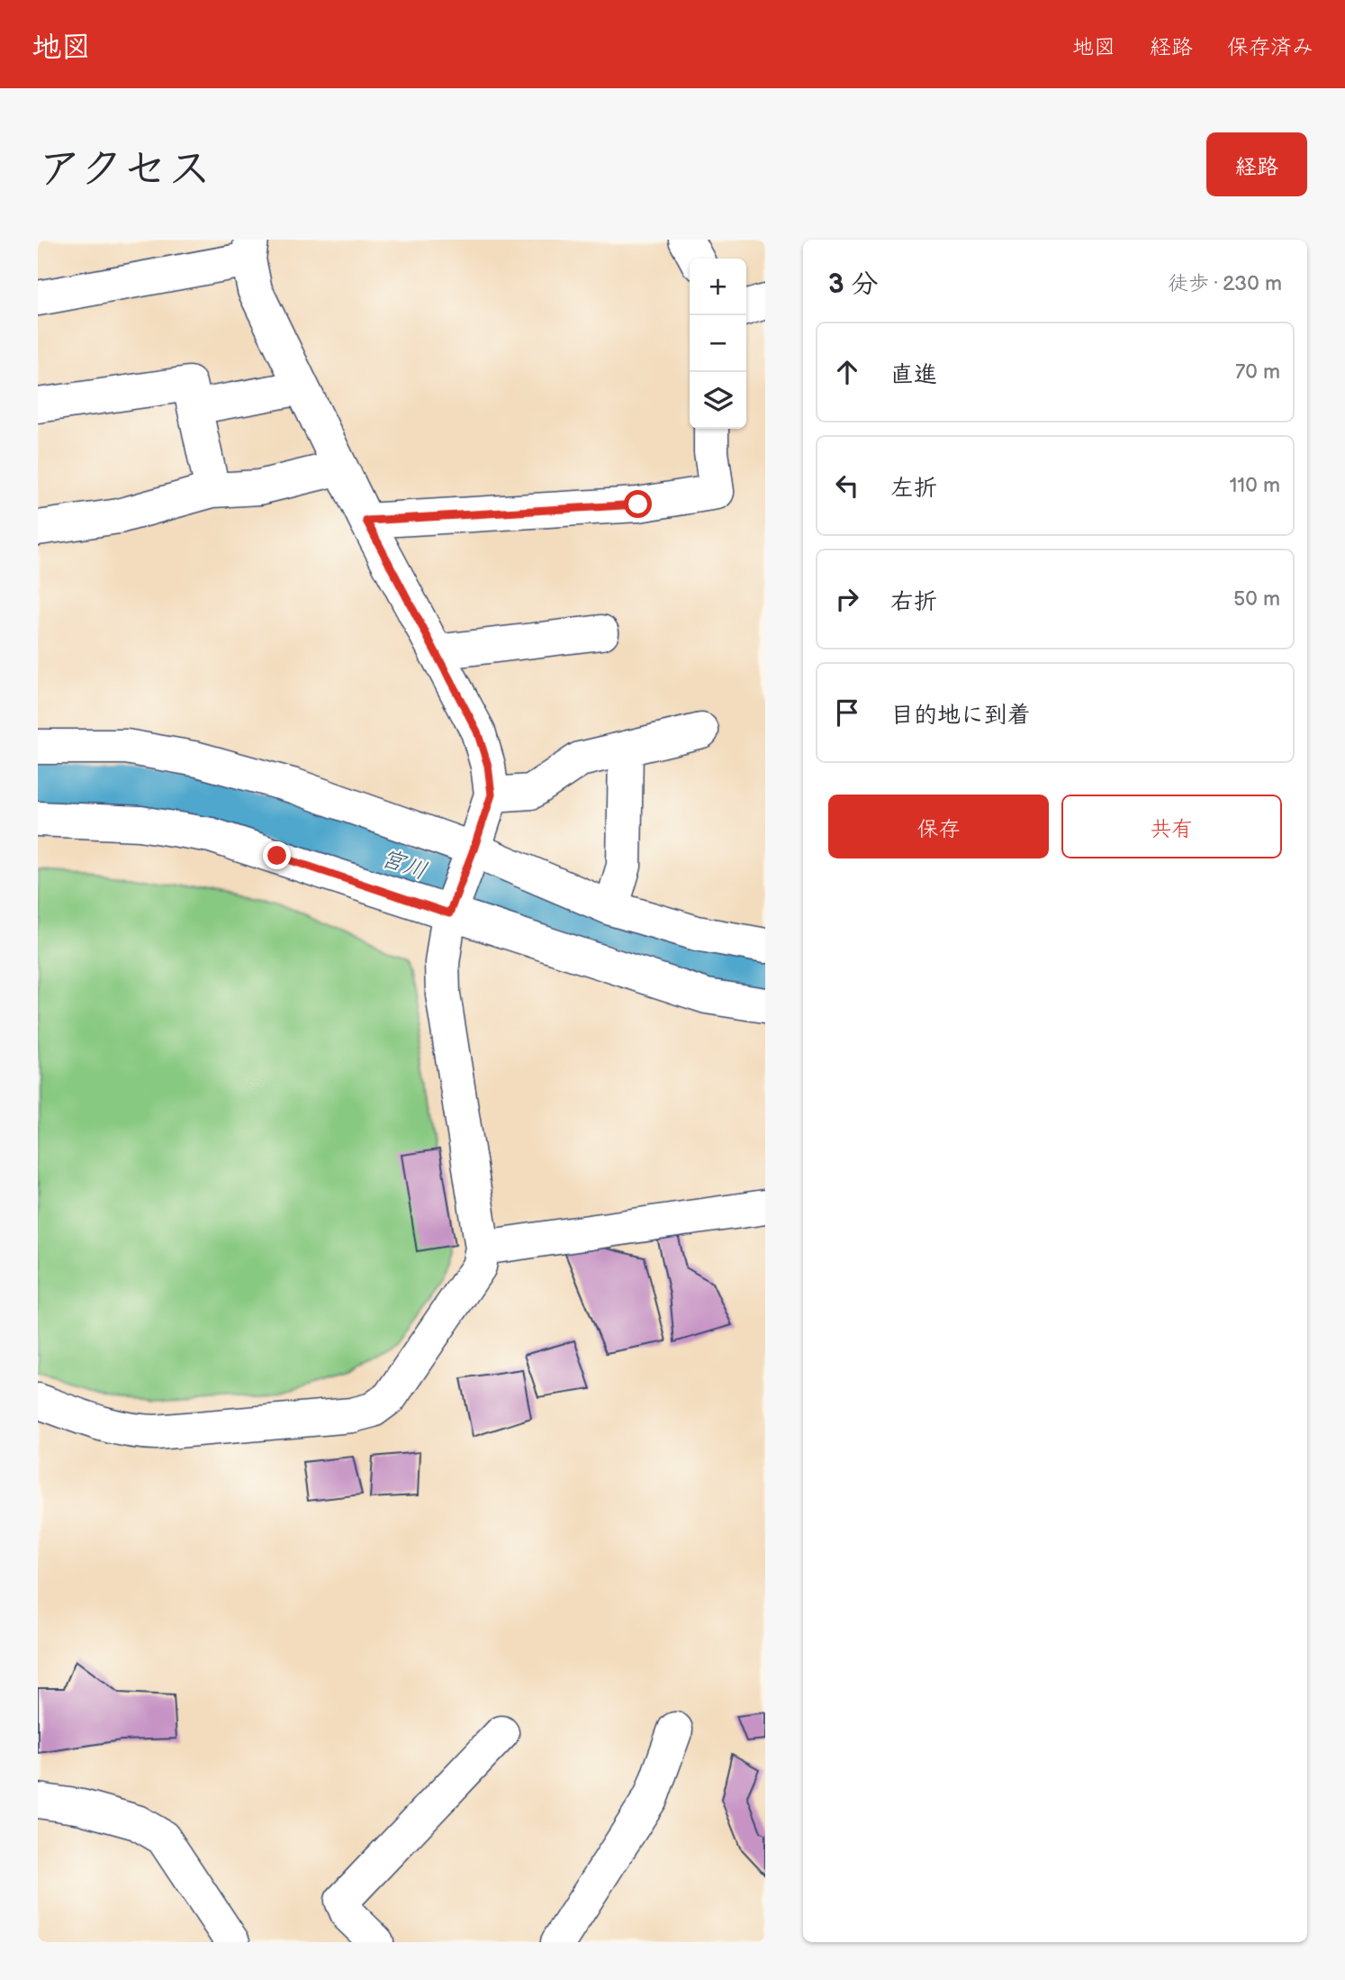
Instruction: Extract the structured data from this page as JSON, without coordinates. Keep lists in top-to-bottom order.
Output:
{
  "water": ["宮川"],
  "page": {
    "header": "地図",
    "nav": ["地図", "経路", "保存済み"],
    "title": "アクセス",
    "buttons": [
      "経路",
      ["保存", "共有"]
    ],
    "heading": ["3 分", "徒歩 · 230 m"],
    "map_buttons": ["+", "−"],
    "list": [
      ["直進", "70 m"],
      ["左折", "110 m"],
      ["右折", "50 m"],
      "目的地に到着"
    ]
  }
}
